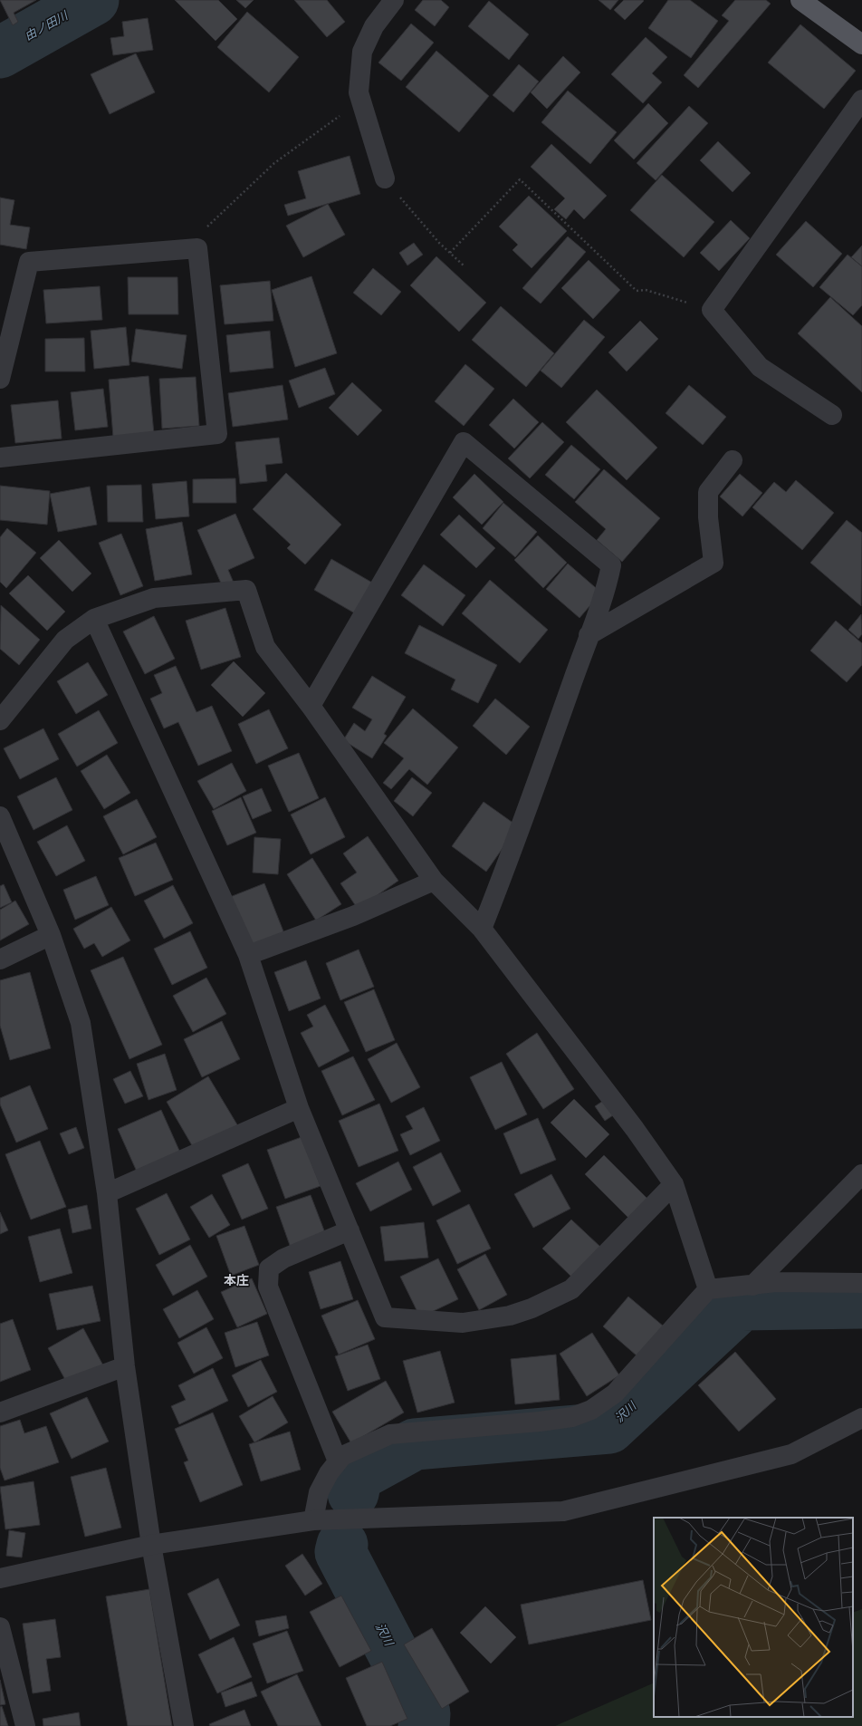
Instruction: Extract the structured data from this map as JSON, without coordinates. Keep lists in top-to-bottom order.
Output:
{
  "districts": ["本庄"],
  "water": ["由ノ田川", "沢川"]
}
